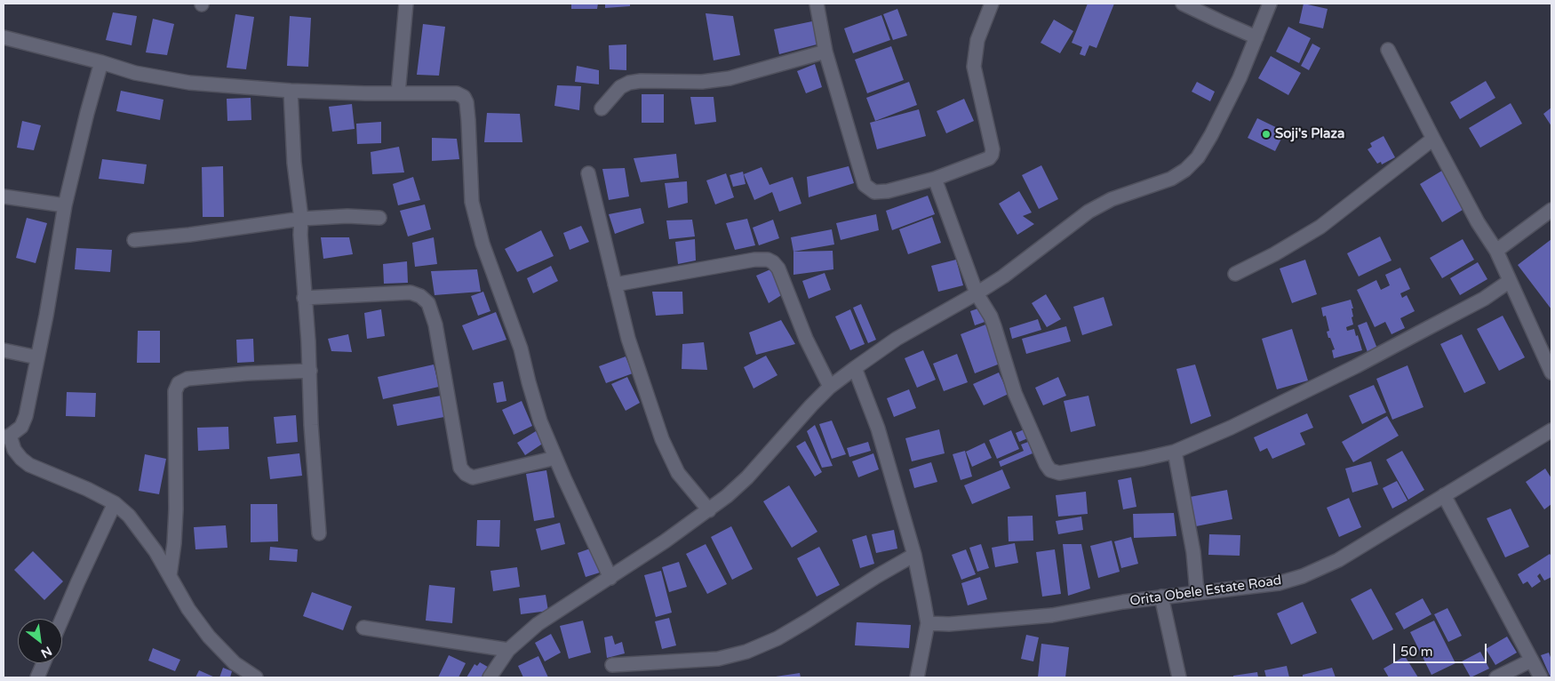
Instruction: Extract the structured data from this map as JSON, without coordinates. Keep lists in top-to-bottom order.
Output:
{
  "streets": {
    "street": ["Orita Obele Estate Road"]
  },
  "places": ["Soji's Plaza"],
  "scale_bar": "50 m",
  "north": "bottom right"
}
